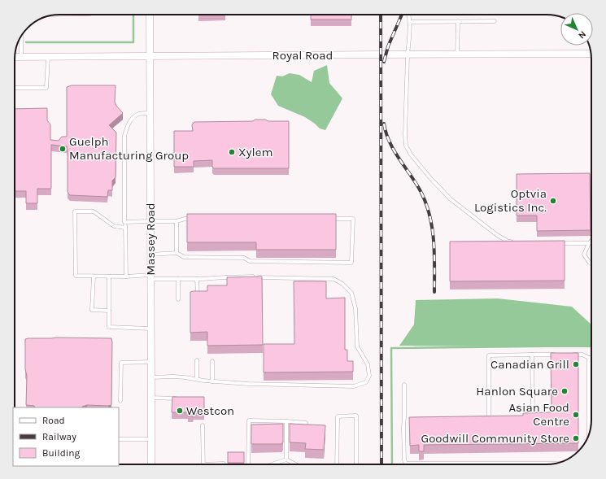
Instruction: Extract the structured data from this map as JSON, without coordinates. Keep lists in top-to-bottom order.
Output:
{
  "streets": {
    "street": ["Royal Road", "Massey Road"]
  },
  "crossings": [
    ["Royal Road", "Massey Road"]
  ],
  "places": [
    "Guelph Manufacturing Group",
    "Xylem",
    "Optvia Logistics Inc.",
    "Canadian Grill",
    "Hanlon Square",
    "Westcon",
    "Asian Food Centre",
    "Goodwill Community Store"
  ],
  "legend": ["Road", "Railway", "Building"],
  "north": "bottom right"
}
